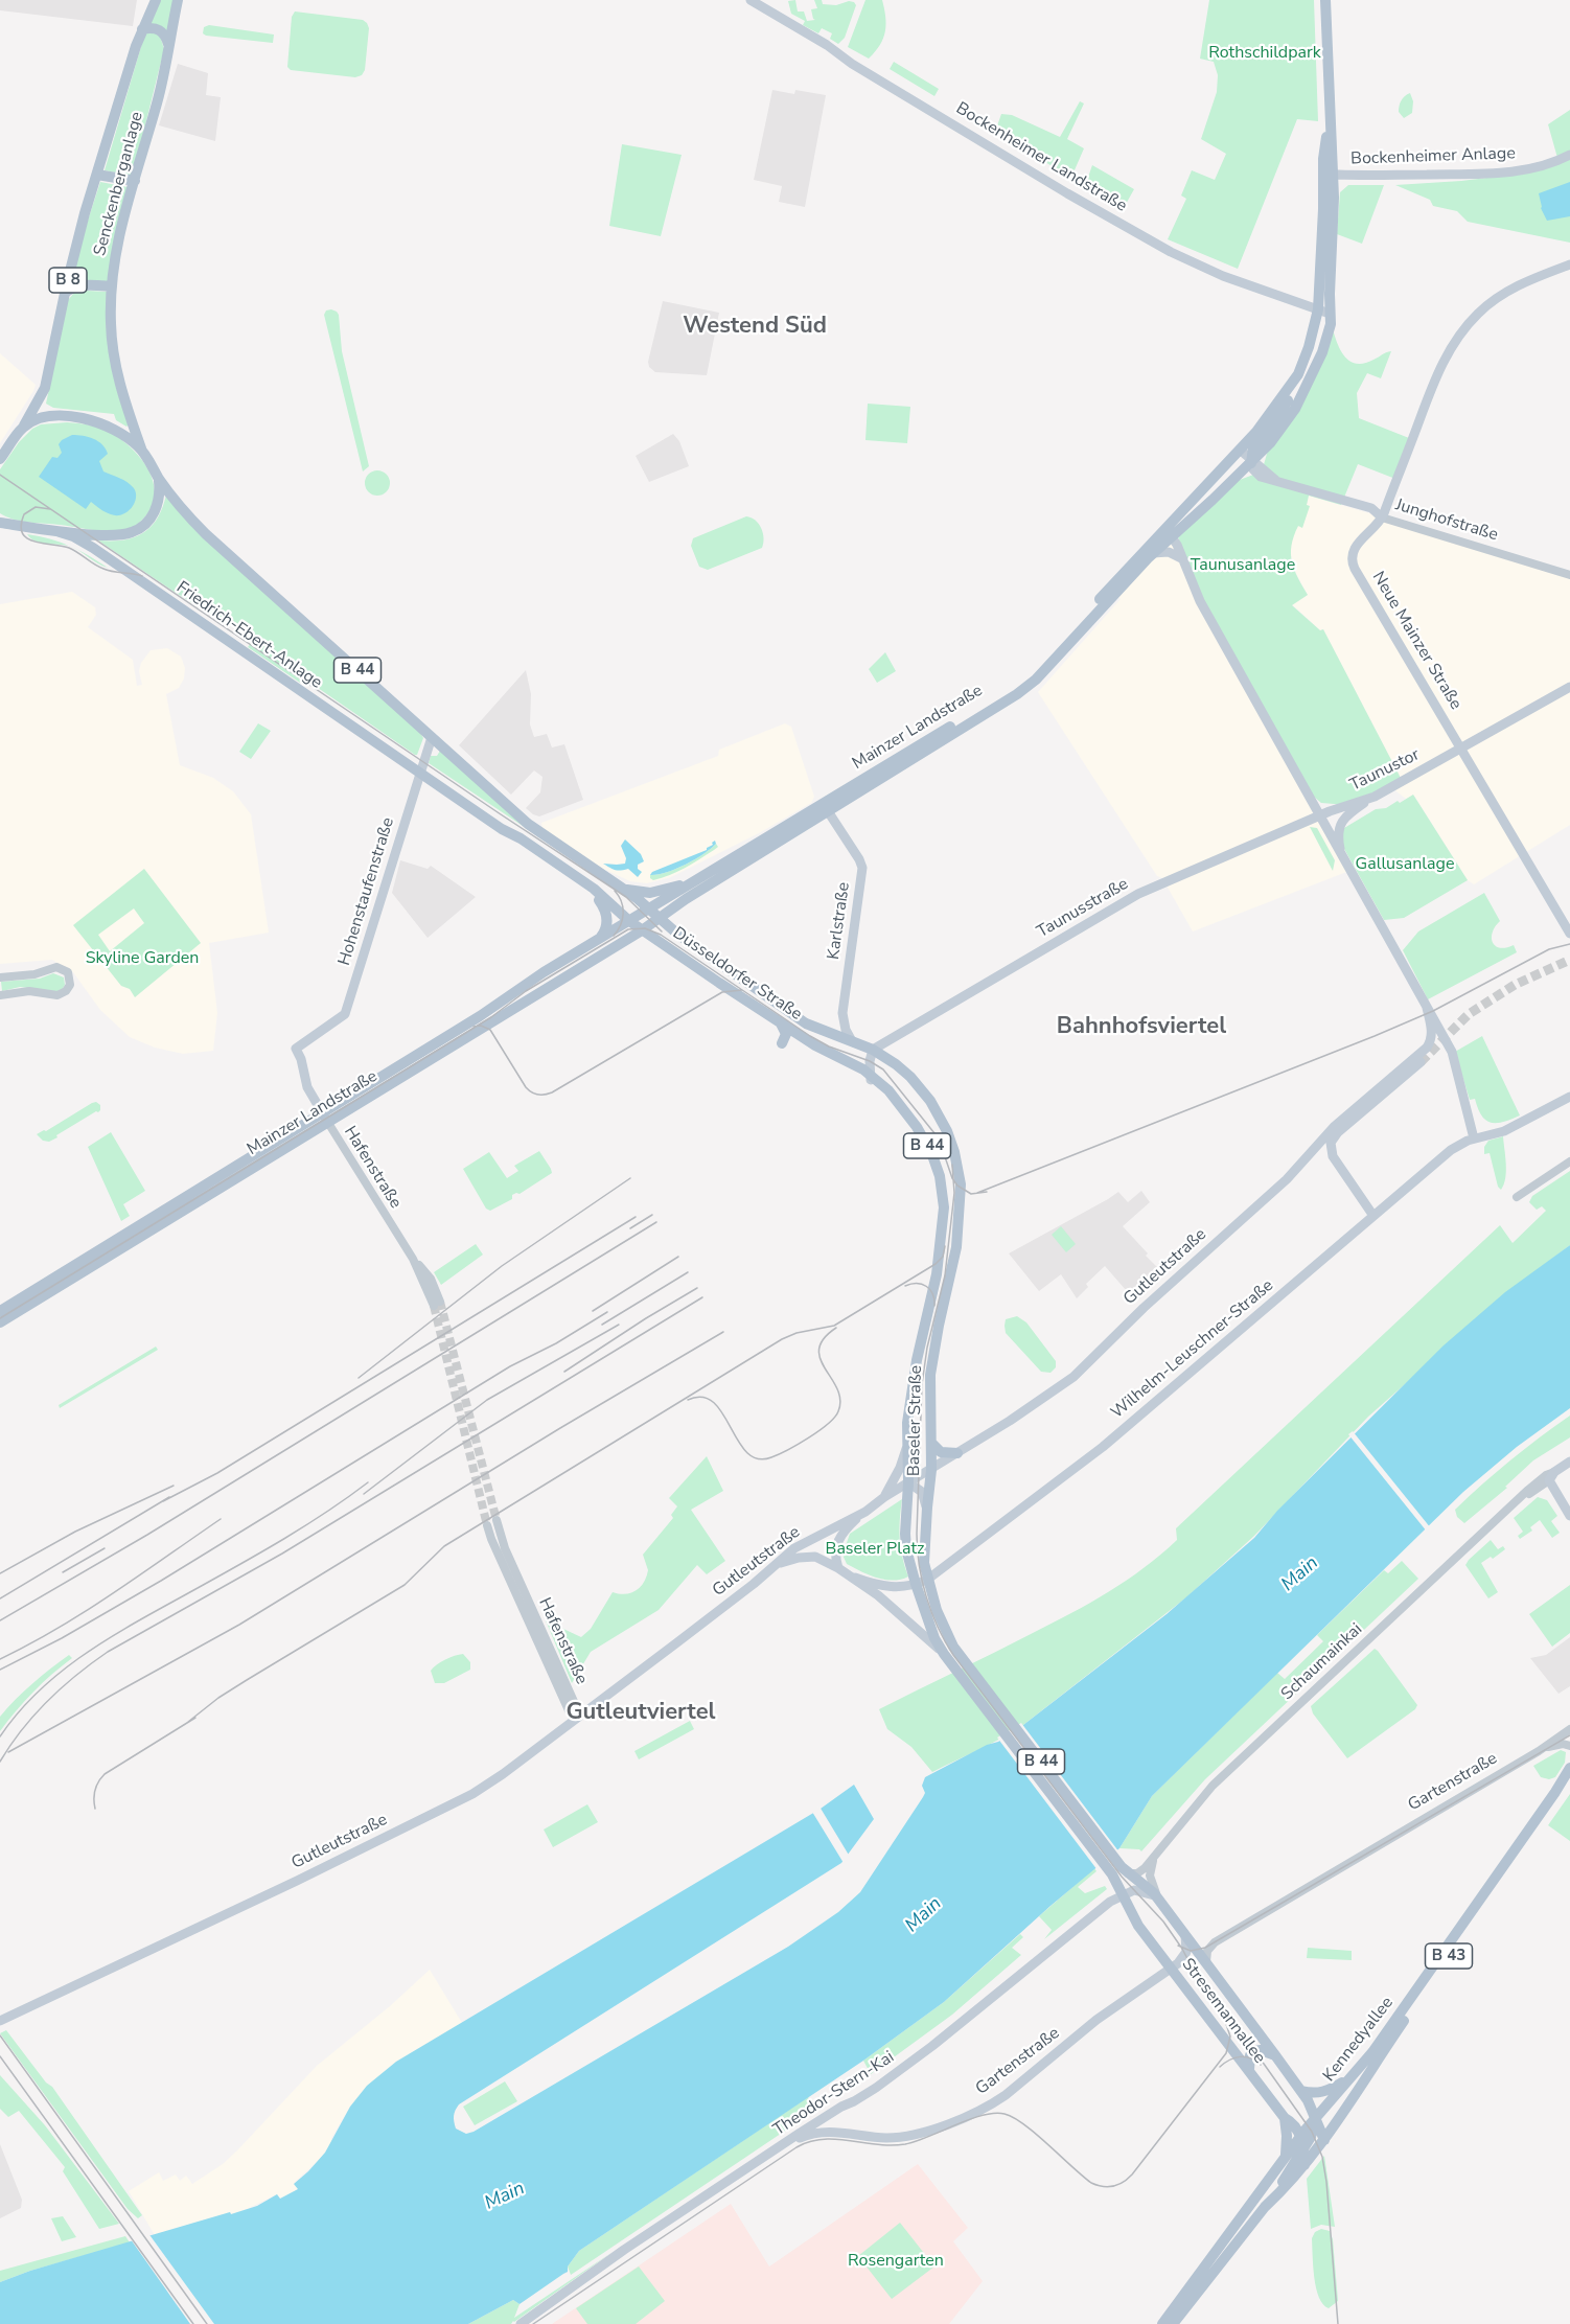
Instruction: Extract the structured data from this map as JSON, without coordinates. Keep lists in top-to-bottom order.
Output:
{
  "streets": {
    "main road": [
      "Bockenheimer Anlage",
      "Bockenheimer Landstraße",
      "Senckenberganlage",
      "B 8",
      "Junghofstraße",
      "Friedrich-Ebert-Anlage",
      "Neue Mainzer Straße",
      "B 44",
      "Mainzer Landstraße",
      "Taunustor",
      "Hohenstaufenstraße",
      "Taunusstraße",
      "Karlstraße",
      "Düsseldorfer Straße",
      "Gutleutstraße",
      "Wilhelm-Leuschner-Straße",
      "Baseler Straße",
      "Schaumainkai",
      "Gartenstraße",
      "B 43",
      "Stresemannallee",
      "Kennedyallee",
      "Theodor-Stern-Kai"
    ],
    "street": ["Hafenstraße"]
  },
  "crossings": [
    ["Bockenheimer Anlage", "Bockenheimer Landstraße"],
    ["Senckenberganlage", "B 8"],
    ["B 8", "B 44"],
    ["Junghofstraße", "Neue Mainzer Straße"],
    ["Friedrich-Ebert-Anlage", "B 44"],
    ["Friedrich-Ebert-Anlage", "Mainzer Landstraße"],
    ["Friedrich-Ebert-Anlage", "Hohenstaufenstraße"],
    ["Neue Mainzer Straße", "Taunustor"],
    ["B 44", "Mainzer Landstraße"],
    ["B 44", "Taunusstraße"],
    ["B 44", "Karlstraße"],
    ["B 44", "Düsseldorfer Straße"],
    ["B 44", "Gutleutstraße"],
    ["B 44", "Wilhelm-Leuschner-Straße"],
    ["B 44", "Baseler Straße"],
    ["B 44", "Schaumainkai"],
    ["B 44", "Stresemannallee"],
    ["Mainzer Landstraße", "Hohenstaufenstraße"],
    ["Mainzer Landstraße", "Karlstraße"],
    ["Mainzer Landstraße", "Düsseldorfer Straße"],
    ["Mainzer Landstraße", "Hafenstraße"],
    ["Taunustor", "Taunusstraße"],
    ["Hohenstaufenstraße", "Hafenstraße"],
    ["Taunusstraße", "Baseler Straße"],
    ["Karlstraße", "Düsseldorfer Straße"],
    ["Düsseldorfer Straße", "Baseler Straße"],
    ["Hafenstraße", "Gutleutstraße"],
    ["Gutleutstraße", "Baseler Straße"],
    ["Schaumainkai", "Stresemannallee"],
    ["Gartenstraße", "Stresemannallee"],
    ["Gartenstraße", "Theodor-Stern-Kai"],
    ["B 43", "Stresemannallee"],
    ["B 43", "Kennedyallee"],
    ["Stresemannallee", "Kennedyallee"],
    ["Stresemannallee", "Theodor-Stern-Kai"]
  ],
  "districts": ["Westend Süd", "Bahnhofsviertel", "Gutleutviertel"],
  "water": ["Main"],
  "parks": [
    "Rothschildpark",
    "Taunusanlage",
    "Gallusanlage",
    "Skyline Garden",
    "Baseler Platz",
    "Rosengarten"
  ]
}
